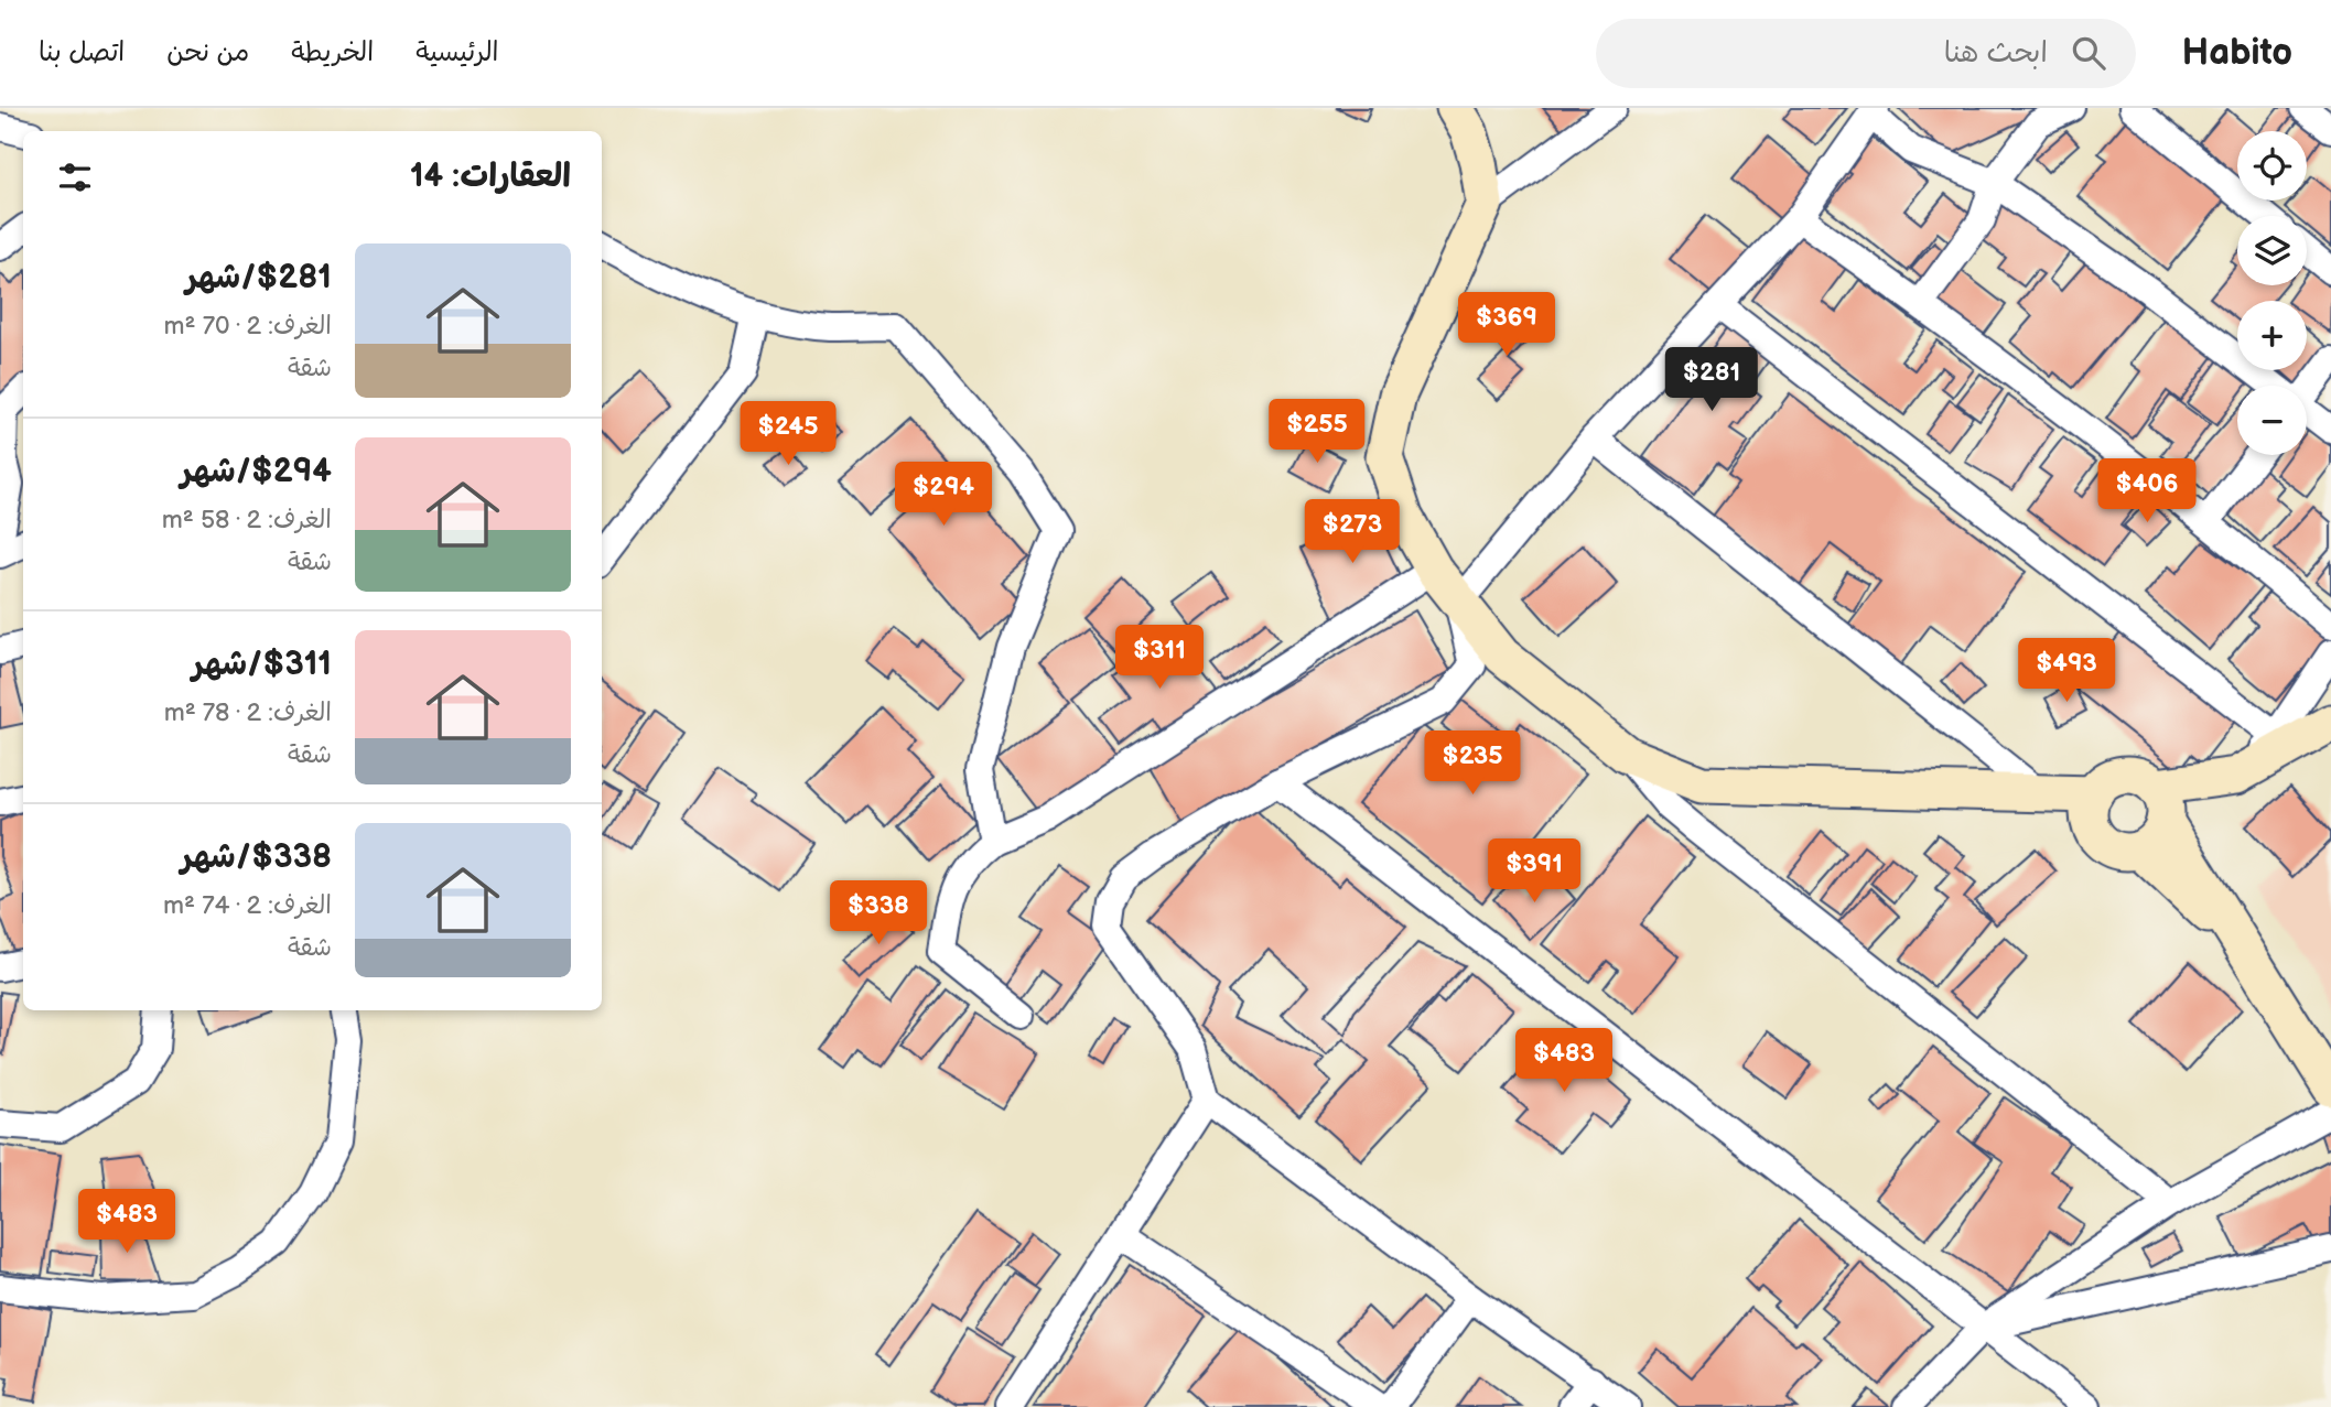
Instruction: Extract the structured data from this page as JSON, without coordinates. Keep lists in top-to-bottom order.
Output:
{
  "page": {
    "header": "Habito",
    "search": "ابحث هنا",
    "nav": [
      "الرئيسية",
      "الخريطة",
      "من نحن",
      "اتصل بنا"
    ],
    "map_buttons": ["+", "−"],
    "heading": "العقارات: 14",
    "list": [
      {
        "name": "$281/شهر",
        "note": "الغرف: 2 · 70 m² · شقة"
      },
      {
        "name": "$294/شهر",
        "note": "الغرف: 2 · 58 m² · شقة"
      },
      {
        "name": "$311/شهر",
        "note": "الغرف: 2 · 78 m² · شقة"
      },
      {
        "name": "$338/شهر",
        "note": "الغرف: 2 · 74 m² · شقة"
      }
    ],
    "price": [
      "$369",
      "$281",
      "$255",
      "$245",
      "$406",
      "$294",
      "$273",
      "$311",
      "$493",
      "$235",
      "$391",
      "$338",
      "$483",
      "$483"
    ]
  }
}
